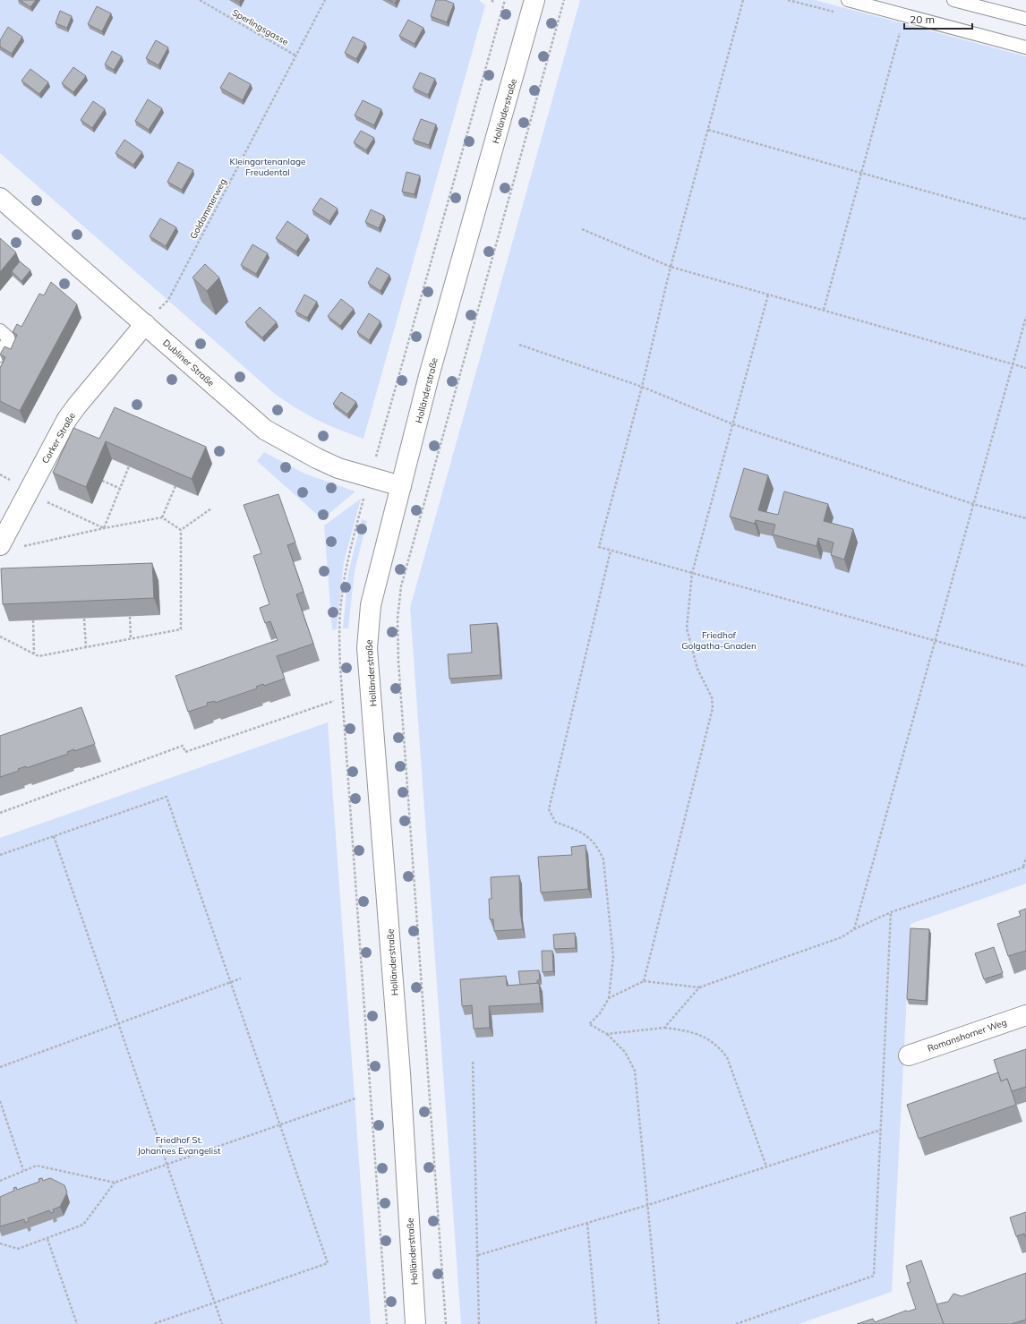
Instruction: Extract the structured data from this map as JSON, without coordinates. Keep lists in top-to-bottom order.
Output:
{
  "streets": {
    "street": [
      "Holländerstraße",
      "Dubliner Straße",
      "Corker Straße",
      "Romanshorner Weg"
    ],
    "path": ["Sperlingsgasse", "Goldammerweg"]
  },
  "crossings": [
    ["Sperlingsgasse", "Goldammerweg"],
    ["Holländerstraße", "Dubliner Straße"],
    ["Goldammerweg", "Dubliner Straße"],
    ["Goldammerweg", "Corker Straße"],
    ["Dubliner Straße", "Corker Straße"]
  ],
  "parks": ["Kleingartenanlage Freudental", "Friedhof Golgatha-Gnaden", "Friedhof St. Johannes Evangelist"],
  "scale_bar": "20 m"
}
